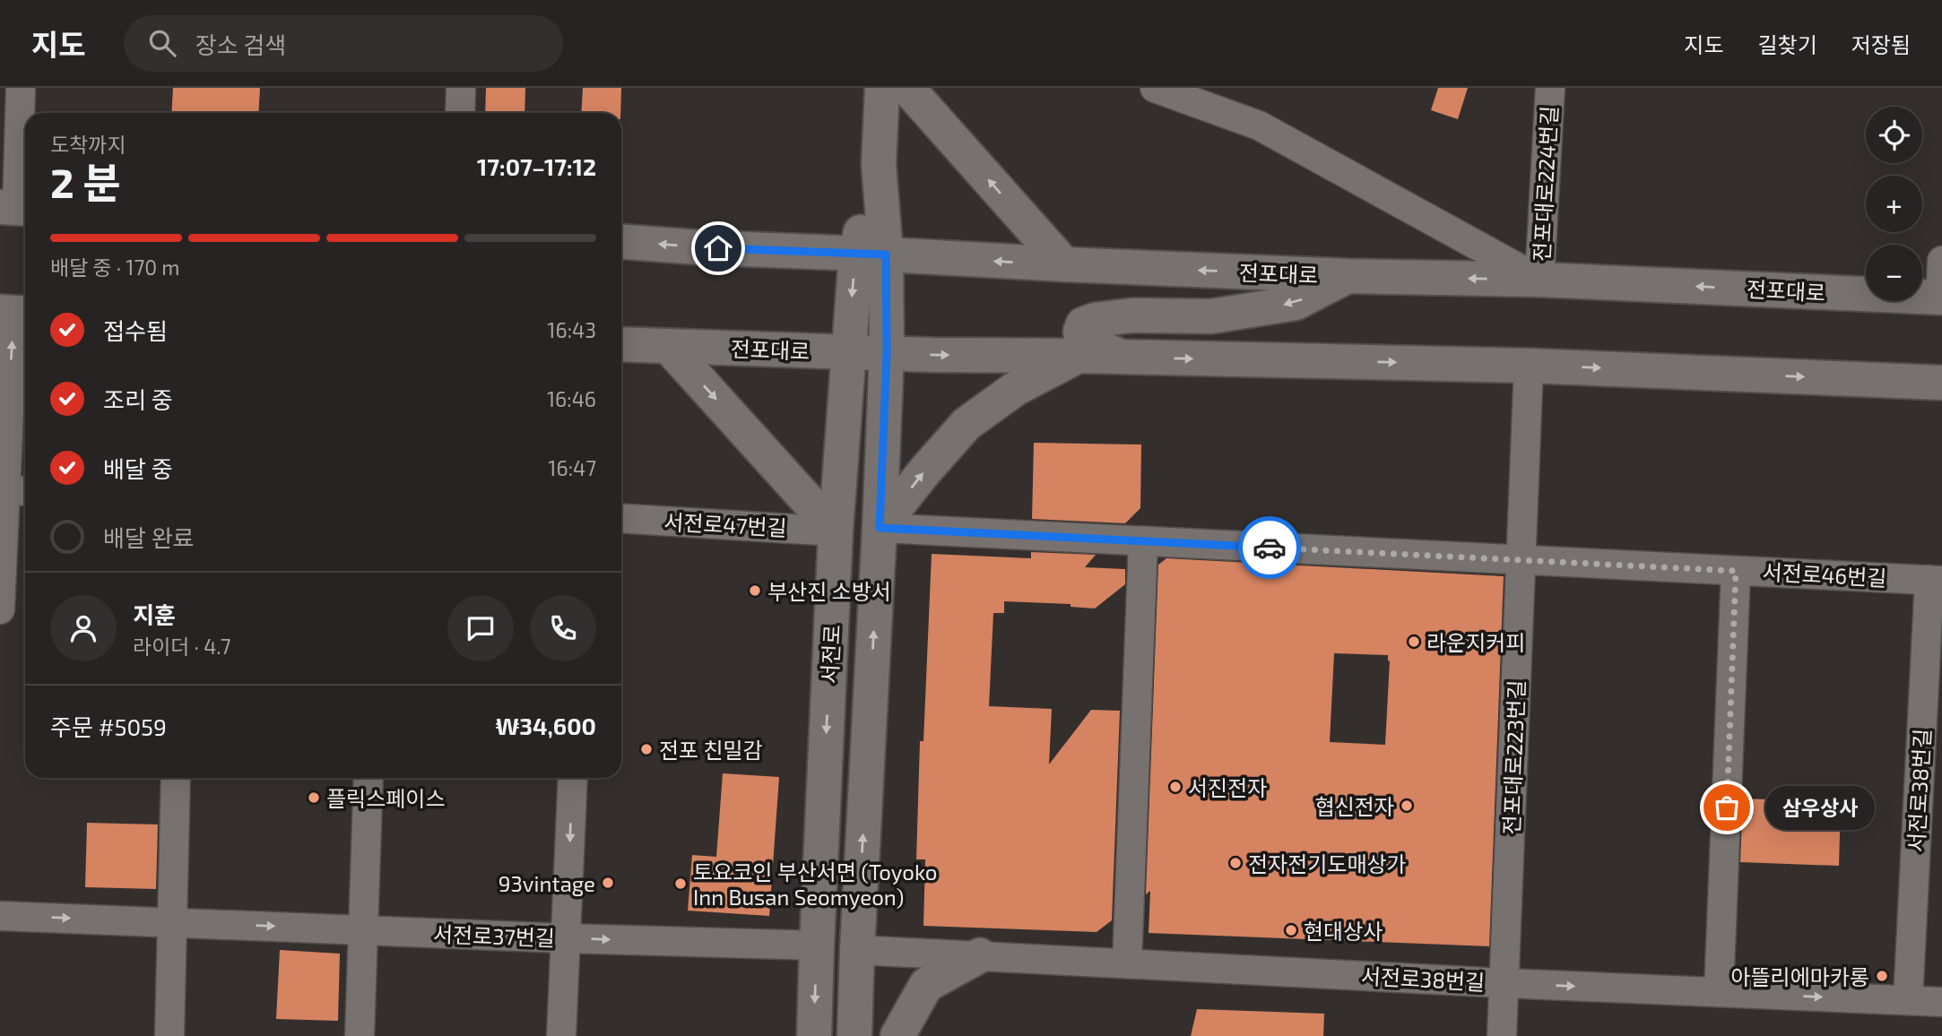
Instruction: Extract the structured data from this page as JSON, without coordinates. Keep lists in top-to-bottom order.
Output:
{
  "streets": {
    "main road": ["전포대로", "서전로"],
    "street": [
      "전포대로224번길",
      "서전로47번길",
      "서전로46번길",
      "전포대로223번길",
      "서전로38번길",
      "서전로37번길"
    ]
  },
  "crossings": [
    ["전포대로224번길", "전포대로"],
    ["전포대로", "서전로"],
    ["전포대로", "전포대로223번길"],
    ["서전로47번길", "서전로"],
    ["서전로46번길", "서전로"],
    ["서전로46번길", "전포대로223번길"],
    ["서전로46번길", "서전로38번길"],
    ["서전로", "서전로38번길"],
    ["서전로", "서전로37번길"],
    ["전포대로223번길", "서전로38번길"]
  ],
  "one_way": ["서전로37번길"],
  "places": [
    "부산진 소방서",
    "라운지커피",
    "전포 친밀감",
    "서진전자",
    "플릭스페이스",
    "협신전자",
    "삼우상사",
    "전자전기도매상가",
    "93vintage",
    "토요코인 부산서면 (Toyoko Inn Busan Seomyeon)",
    "현대상사",
    "아뜰리에마카롱"
  ],
  "page": {
    "header": "지도",
    "search": "장소 검색",
    "nav": ["지도", "길찾기", "저장됨"],
    "map_buttons": ["+", "−"],
    "heading": ["2 분", "도착까지", "17:07–17:12"],
    "panel": [
      "지훈",
      "라이더 · 4.7",
      "주문 #5059",
      "₩34,600"
    ],
    "bar": "배달 중 · 170 m",
    "list": [
      ["접수됨", "16:43"],
      ["조리 중", "16:46"],
      ["배달 중", "16:47"],
      "배달 완료"
    ],
    "bubble": "삼우상사"
  }
}
